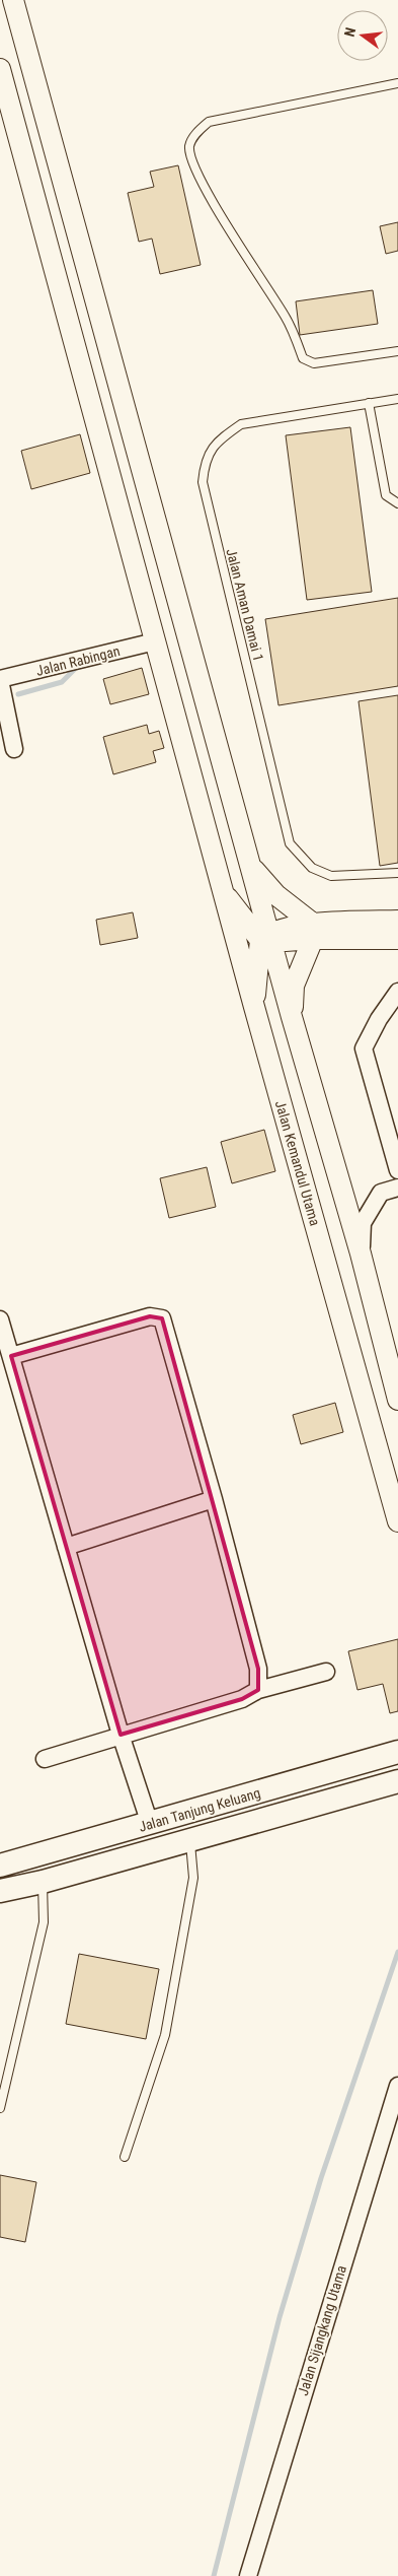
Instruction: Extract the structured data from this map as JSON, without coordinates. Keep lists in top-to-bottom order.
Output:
{
  "streets": {
    "main road": ["Jalan Tanjung Keluang"],
    "street": ["Jalan Rabingan", "Jalan Kemandul Utama", "Jalan Sijangkang Utama"],
    "lane": ["Jalan Aman Damai 1"]
  },
  "north": "left"
}
